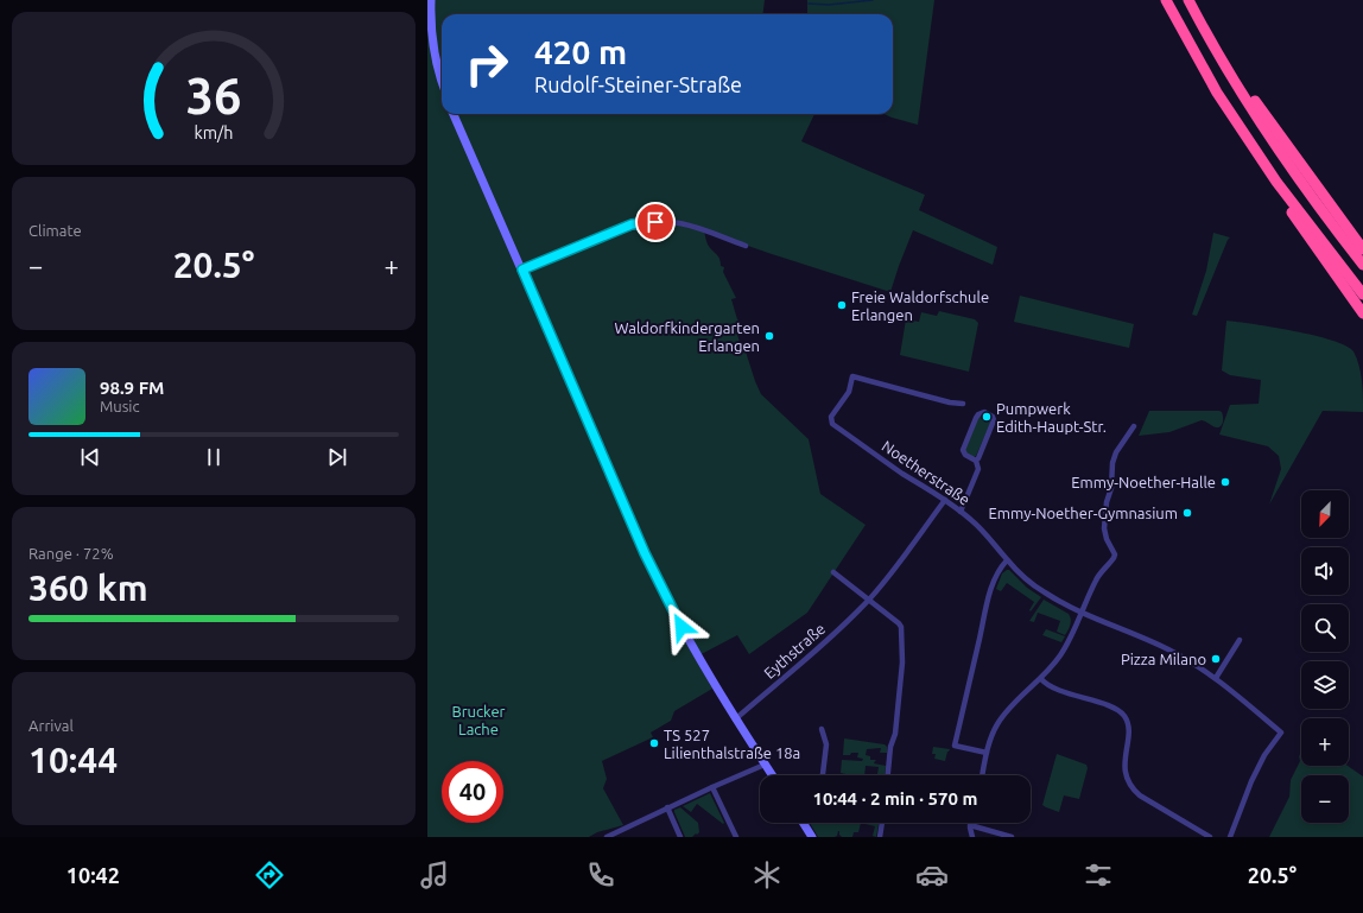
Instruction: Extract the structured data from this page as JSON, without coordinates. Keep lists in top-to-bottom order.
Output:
{
  "streets": {
    "street": ["Noetherstraße", "Eythstraße"]
  },
  "crossings": [
    ["Noetherstraße", "Eythstraße"]
  ],
  "parks": ["Brucker Lache"],
  "places": [
    "Freie Waldorfschule Erlangen",
    "Waldorfkindergarten Erlangen",
    "Pumpwerk Edith-Haupt-Str.",
    "Emmy-Noether-Halle",
    "Emmy-Noether-Gymnasium",
    "Pizza Milano",
    "TS 527 Lilienthalstraße 18a"
  ],
  "north": "bottom left",
  "page": {
    "turn": ["420 m", "Rudolf-Steiner-Straße"],
    "tile": [
      "Climate",
      ["Range · 72%", "360 km"],
      ["Arrival", "10:44"]
    ],
    "heat": ["−", "20.5°", "+"],
    "song": ["98.9 FM", "Music"],
    "map_buttons": ["+", "−"],
    "limit": "40",
    "trip": "10:44 · 2 min · 570 m",
    "tabs": ["10:42", "20.5°"],
    "gauge": ["36", "km/h"]
  }
}
